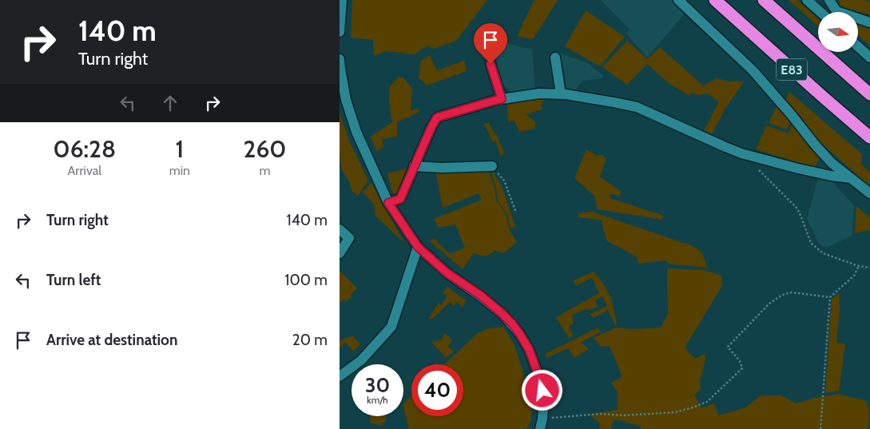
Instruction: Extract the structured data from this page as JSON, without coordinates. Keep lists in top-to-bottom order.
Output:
{
  "streets": {
    "highway": ["E83"]
  },
  "north": "right",
  "page": {
    "turn": ["140 m", "Turn right"],
    "eta": [
      "06:28",
      "Arrival",
      "1",
      "min",
      "260",
      "m"
    ],
    "list": [
      {
        "name": "Turn right",
        "value": "140 m"
      },
      {
        "name": "Turn left",
        "value": "100 m"
      },
      {
        "name": "Arrive at destination",
        "value": "20 m"
      }
    ],
    "speed": "30 km/h",
    "limit": "40"
  }
}
